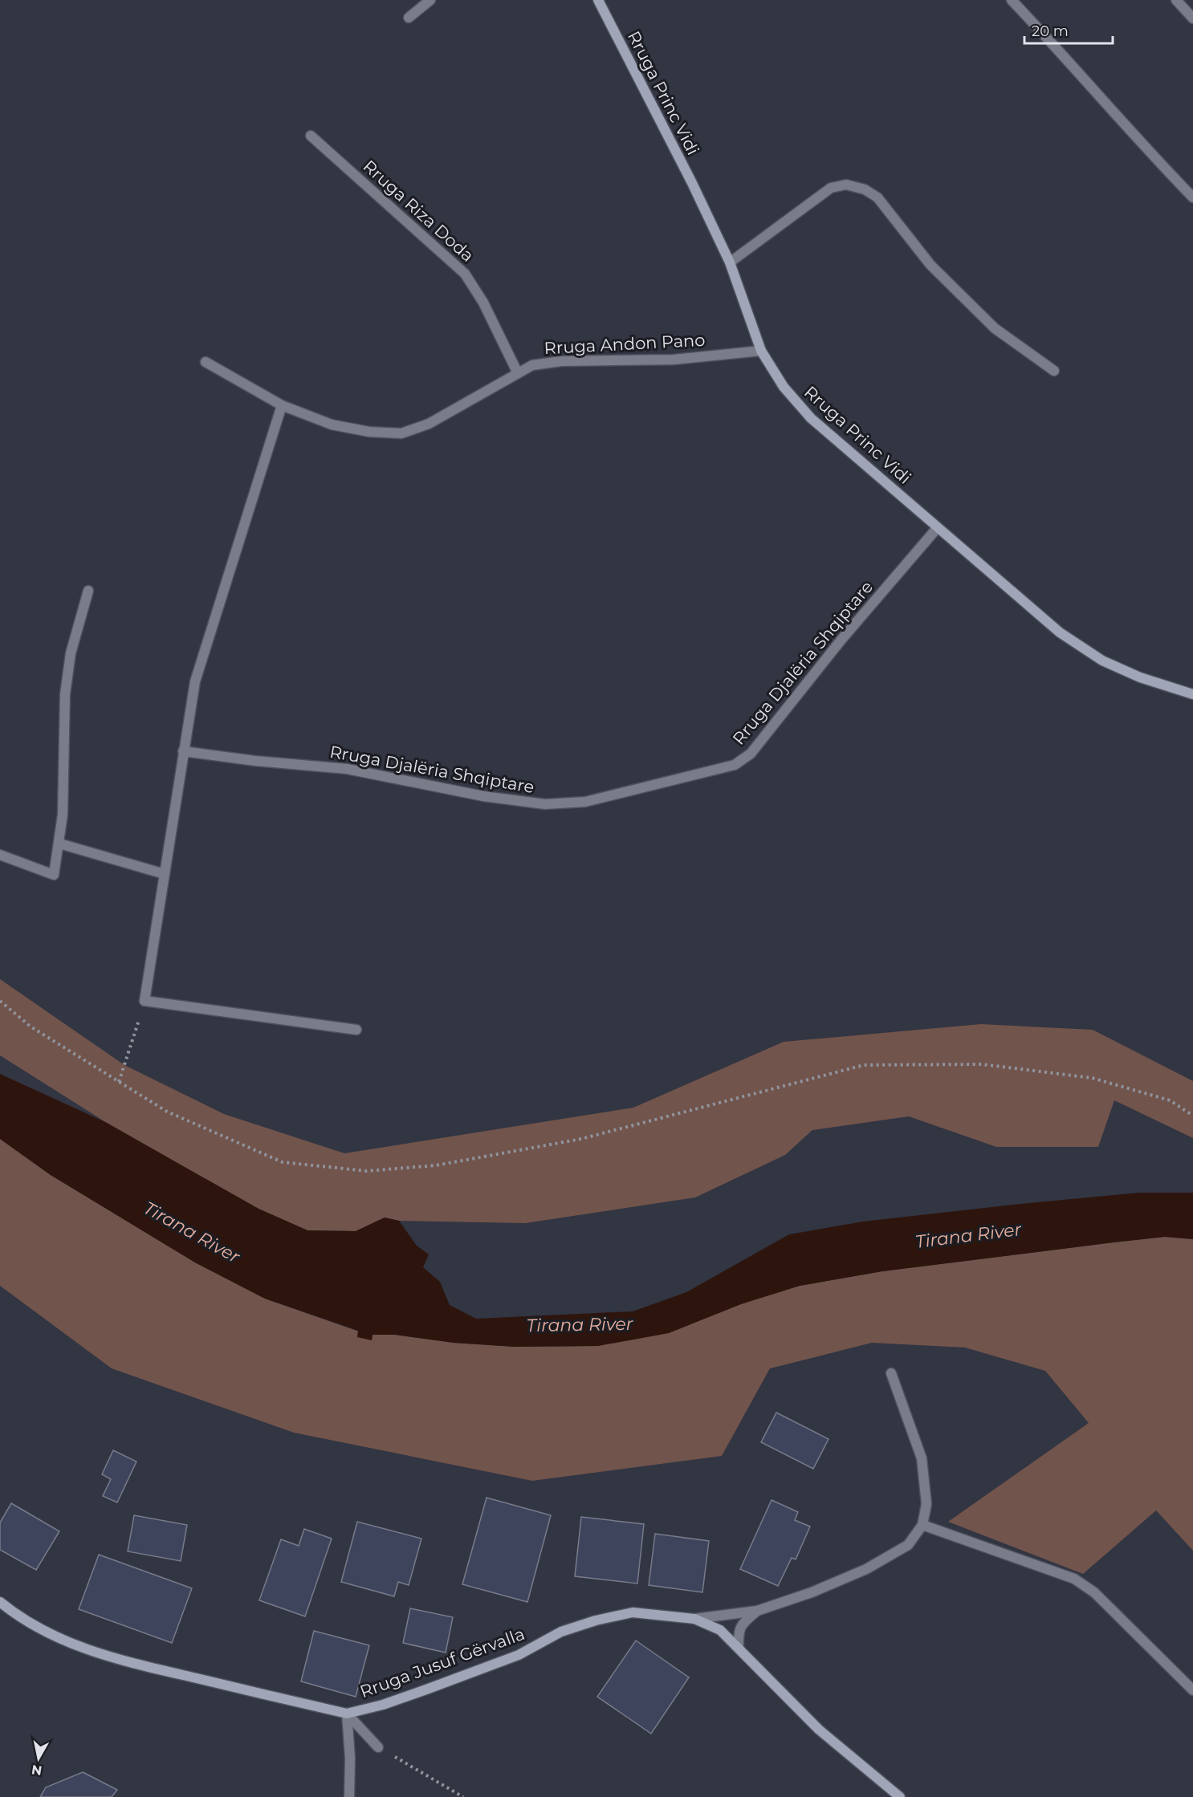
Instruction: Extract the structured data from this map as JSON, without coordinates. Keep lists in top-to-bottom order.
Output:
{
  "streets": {
    "street": [
      "Rruga Princ Vidi",
      "Rruga Riza Doda",
      "Rruga Andon Pano",
      "Rruga Djalëria Shqiptare",
      "Rruga Jusuf Gërvalla"
    ]
  },
  "crossings": [
    ["Rruga Princ Vidi", "Rruga Andon Pano"],
    ["Rruga Princ Vidi", "Rruga Djalëria Shqiptare"],
    ["Rruga Riza Doda", "Rruga Andon Pano"]
  ],
  "water": ["Tirana River"],
  "scale_bar": "20 m",
  "north": "bottom"
}
